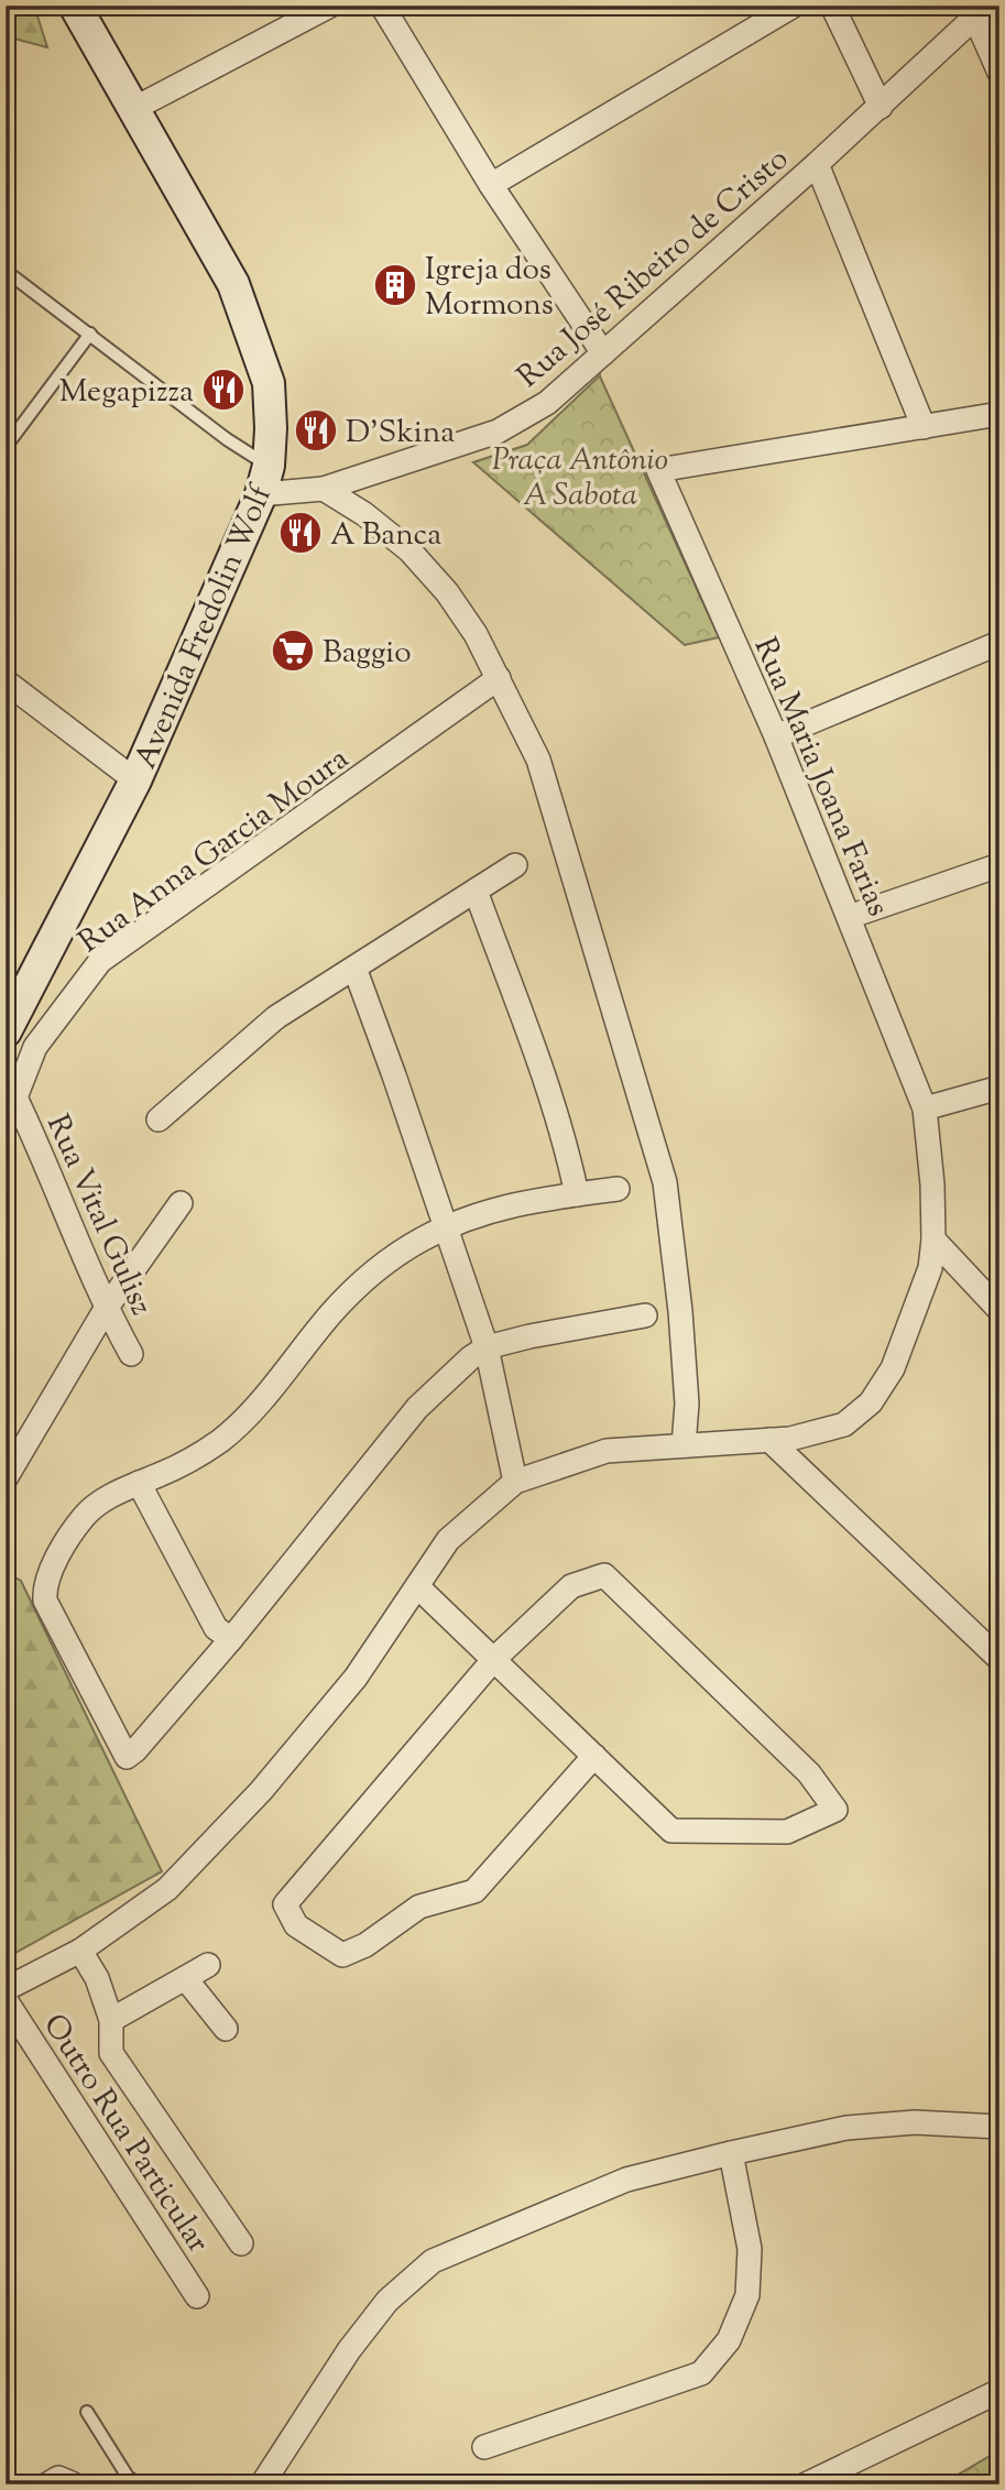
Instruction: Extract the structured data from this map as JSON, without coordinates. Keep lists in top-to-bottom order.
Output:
{
  "streets": {
    "main road": ["Avenida Fredolin Wolf"],
    "street": [
      "Rua José Ribeiro de Cristo",
      "Rua Maria Joana Farias",
      "Rua Anna Garcia Moura",
      "Rua Vital Gulisz",
      "Outro Rua Particular"
    ]
  },
  "crossings": [
    ["Rua José Ribeiro de Cristo", "Avenida Fredolin Wolf"],
    ["Rua Anna Garcia Moura", "Rua Vital Gulisz"]
  ],
  "parks": ["Praça Antônio A Sabota"],
  "places": {
    "building": ["Igreja dos Mormons"],
    "restaurant": ["Megapizza", "D'Skina", "A Banca"],
    "supermarket": ["Baggio"]
  }
}
